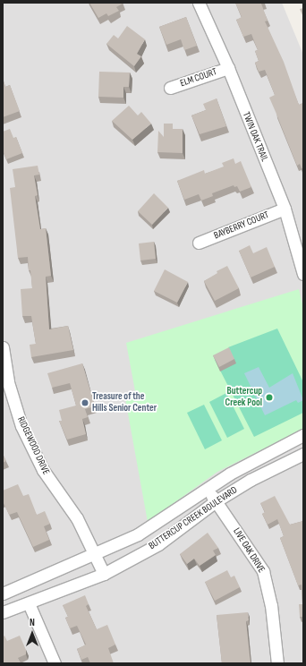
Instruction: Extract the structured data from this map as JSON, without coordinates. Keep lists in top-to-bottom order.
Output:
{
  "streets": {
    "street": [
      "ELM COURT",
      "TWIN OAK TRAIL",
      "BAYBERRY COURT",
      "RIDGEWOOD DRIVE",
      "BUTTERCUP CREEK BOULEVARD",
      "LIVE OAK DRIVE"
    ]
  },
  "crossings": [
    ["ELM COURT", "TWIN OAK TRAIL"],
    ["TWIN OAK TRAIL", "BAYBERRY COURT"],
    ["RIDGEWOOD DRIVE", "BUTTERCUP CREEK BOULEVARD"],
    ["BUTTERCUP CREEK BOULEVARD", "LIVE OAK DRIVE"]
  ],
  "places": ["Buttercup Creek Pool", "Treasure of the Hills Senior Center"],
  "north": "top"
}
